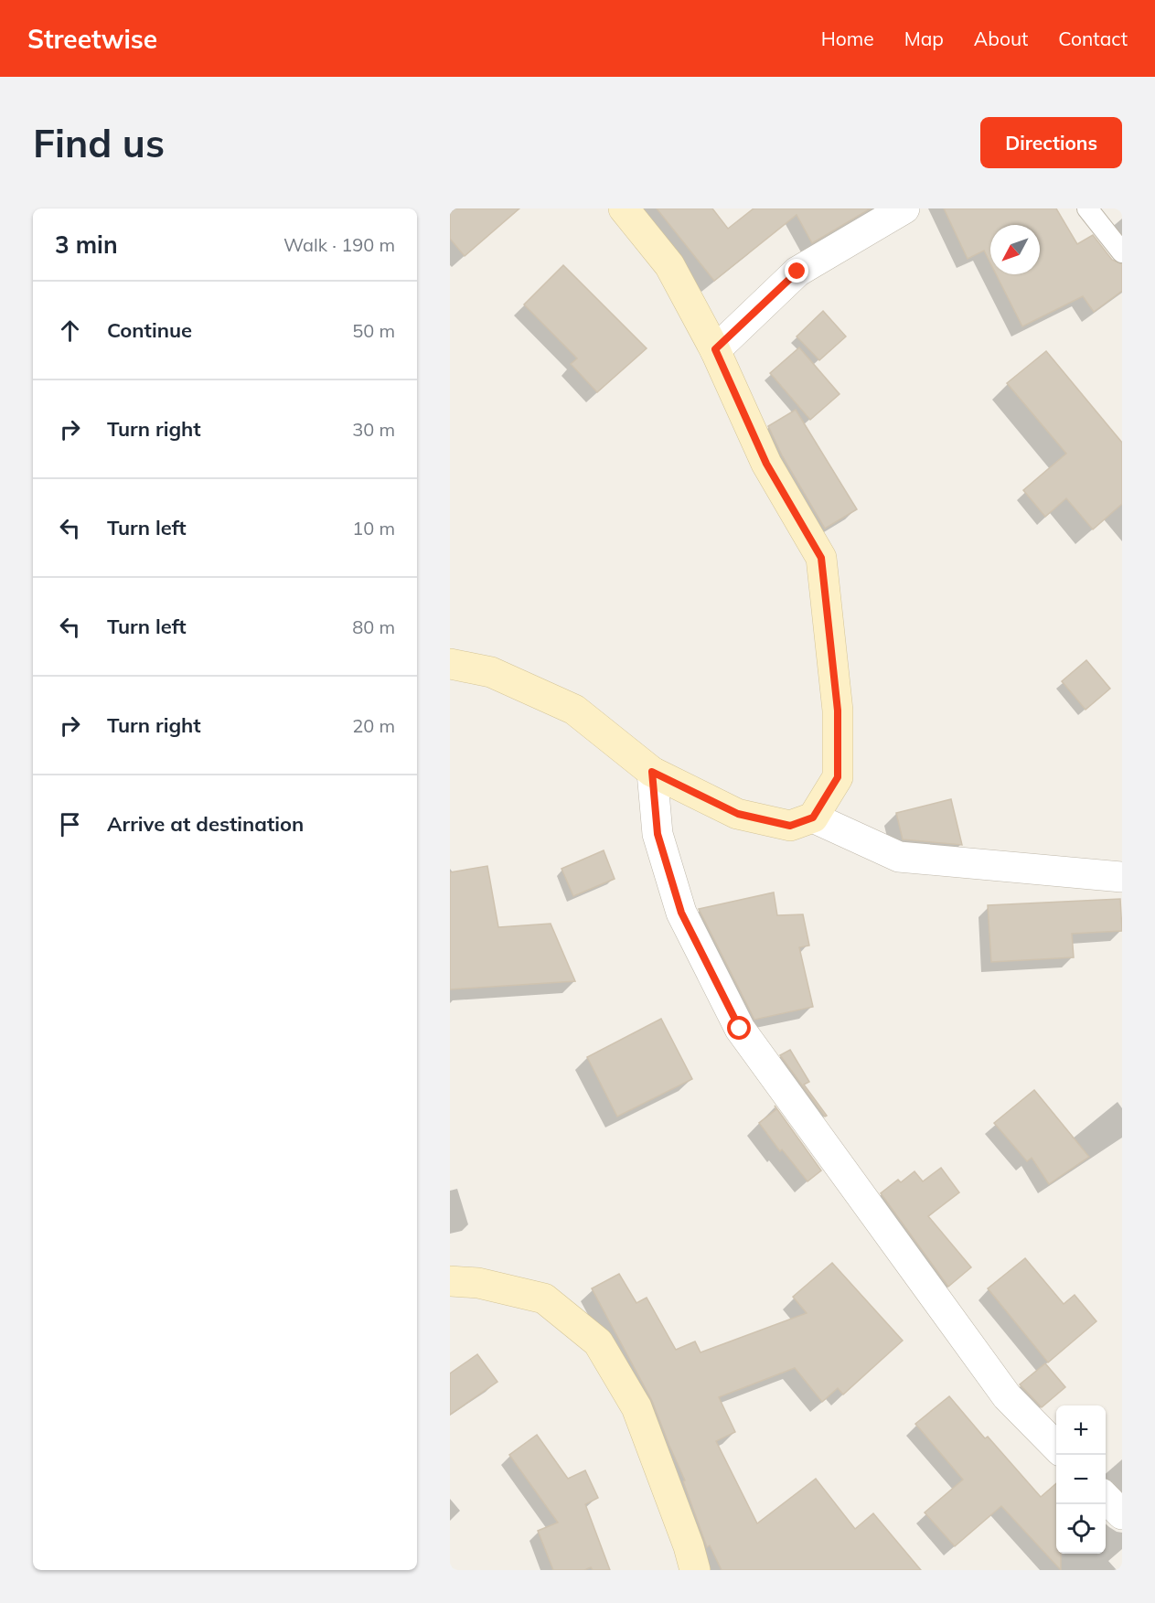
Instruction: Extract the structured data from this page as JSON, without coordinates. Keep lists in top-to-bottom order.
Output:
{
  "north": "bottom left",
  "page": {
    "header": "Streetwise",
    "nav": [
      "Home",
      "Map",
      "About",
      "Contact"
    ],
    "buttons": "Directions",
    "title": "Find us",
    "heading": ["3 min", "Walk · 190 m"],
    "list": [
      ["Continue", "50 m"],
      ["Turn right", "30 m"],
      ["Turn left", "10 m"],
      ["Turn left", "80 m"],
      ["Turn right", "20 m"],
      "Arrive at destination"
    ],
    "map_buttons": ["+", "−"]
  }
}
